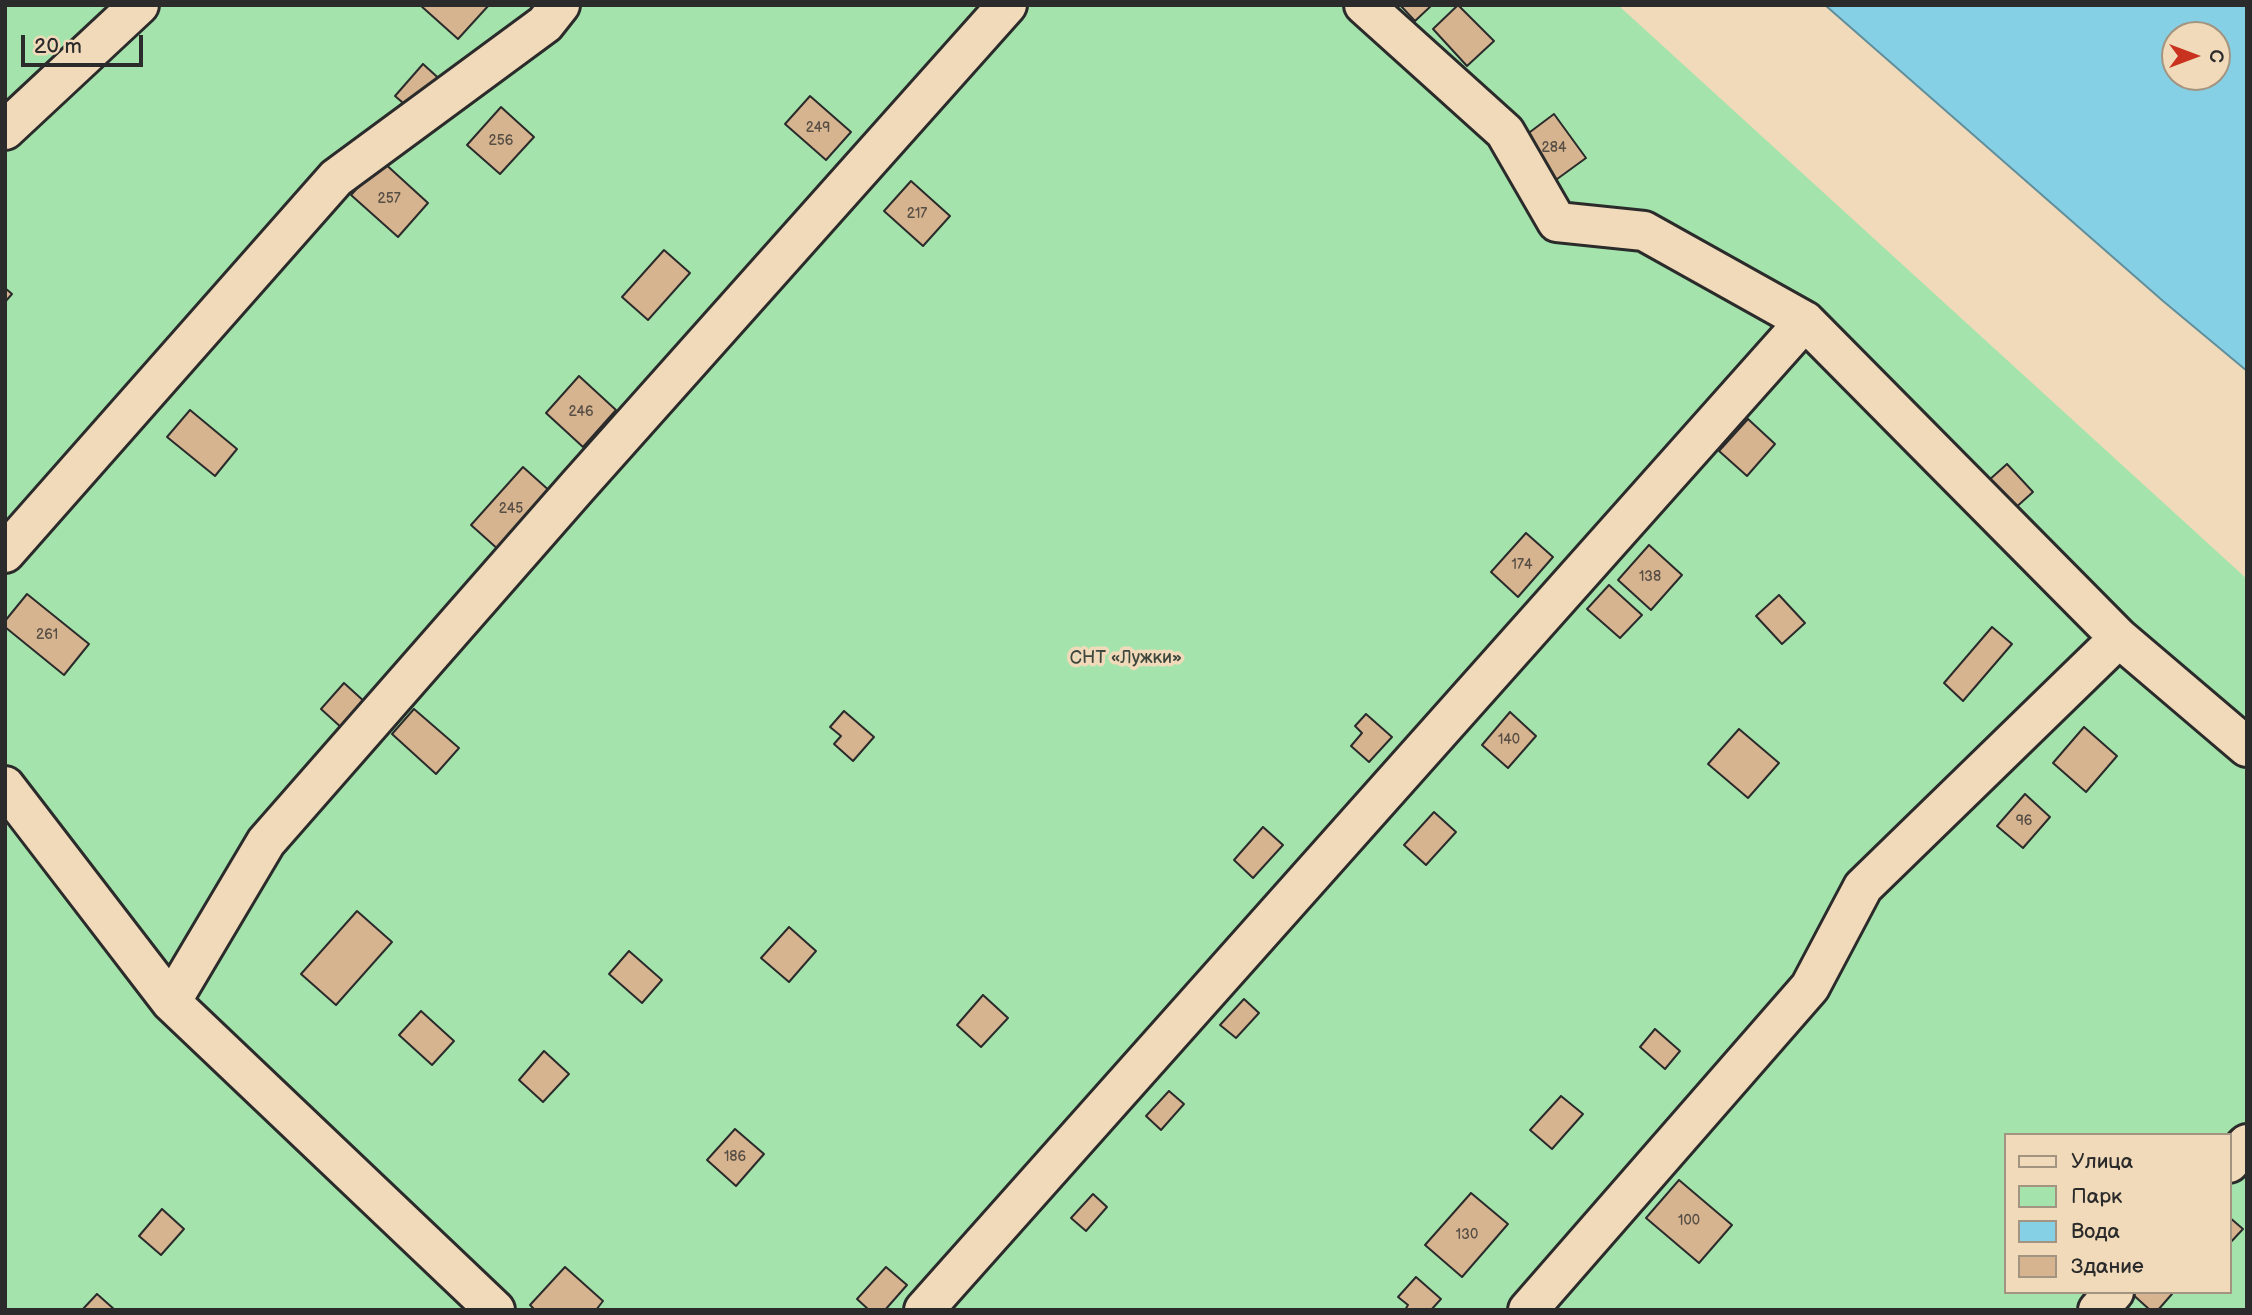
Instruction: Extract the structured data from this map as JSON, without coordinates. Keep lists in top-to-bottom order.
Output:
{
  "parks": ["СНТ «Лужки»"],
  "house_numbers": [
    "249",
    "256",
    "284",
    "257",
    "217",
    "246",
    "245",
    "174",
    "138",
    "261",
    "140",
    "96",
    "186",
    "100",
    "130"
  ],
  "legend": [
    "Улица",
    "Парк",
    "Вода",
    "Здание"
  ],
  "scale_bar": "20 m",
  "north": "right"
}
